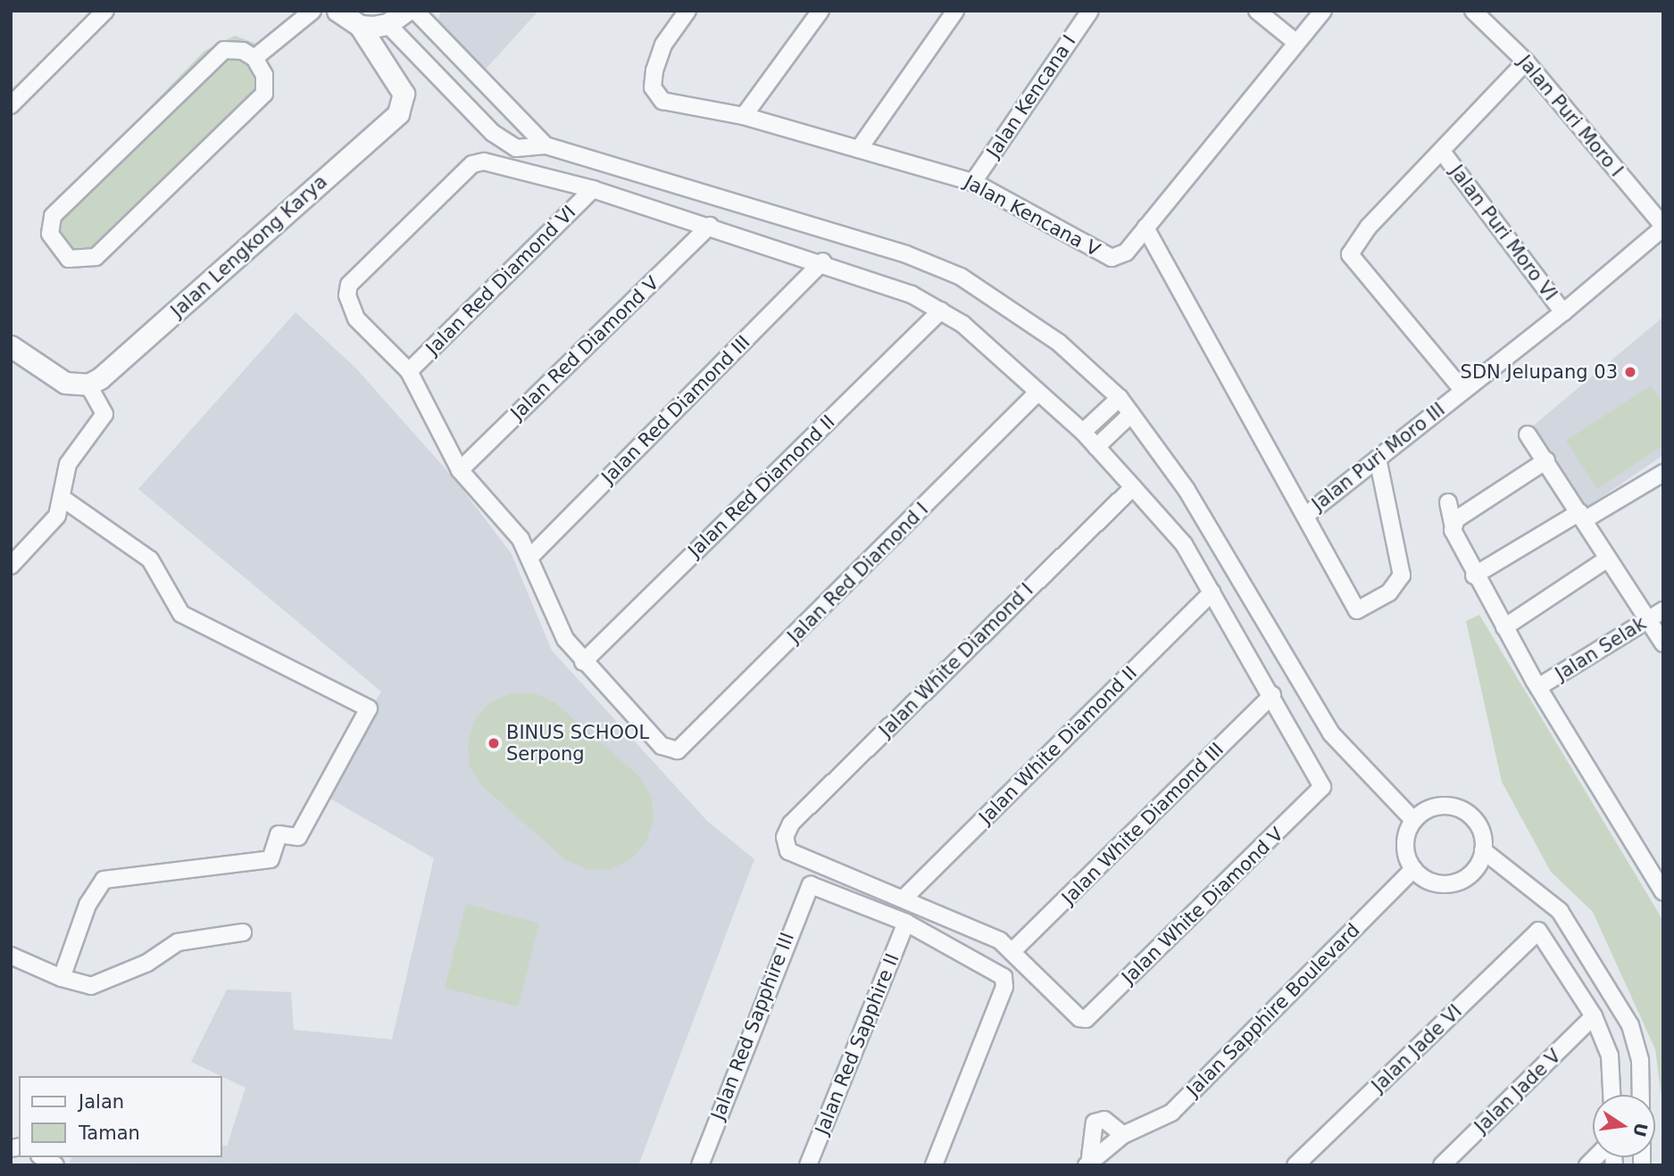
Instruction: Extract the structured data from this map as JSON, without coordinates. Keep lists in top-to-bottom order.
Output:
{
  "streets": {
    "street": [
      "Jalan Kencana I",
      "Jalan Puri Moro I",
      "Jalan Kencana V",
      "Jalan Puri Moro VI",
      "Jalan Lengkong Karya",
      "Jalan Red Diamond VI",
      "Jalan Red Diamond V",
      "Jalan Red Diamond III",
      "Jalan Puri Moro III",
      "Jalan Red Diamond II",
      "Jalan Red Diamond I",
      "Jalan Selak",
      "Jalan White Diamond I",
      "Jalan White Diamond II",
      "Jalan White Diamond III",
      "Jalan White Diamond V",
      "Jalan Sapphire Boulevard",
      "Jalan Red Sapphire III",
      "Jalan Red Sapphire II",
      "Jalan Jade VI",
      "Jalan Jade V"
    ]
  },
  "crossings": [
    ["Jalan Kencana I", "Jalan Kencana V"],
    ["Jalan Puri Moro I", "Jalan Puri Moro III"],
    ["Jalan Puri Moro VI", "Jalan Puri Moro III"],
    ["Jalan Red Diamond II", "Jalan Red Diamond I"],
    ["Jalan White Diamond I", "Jalan White Diamond II"],
    ["Jalan White Diamond III", "Jalan White Diamond V"],
    ["Jalan Red Sapphire III", "Jalan Red Sapphire II"],
    ["Jalan Jade VI", "Jalan Jade V"]
  ],
  "places": ["SDN Jelupang 03", "BINUS SCHOOL Serpong"],
  "legend": ["Jalan", "Taman"],
  "north": "right"
}
